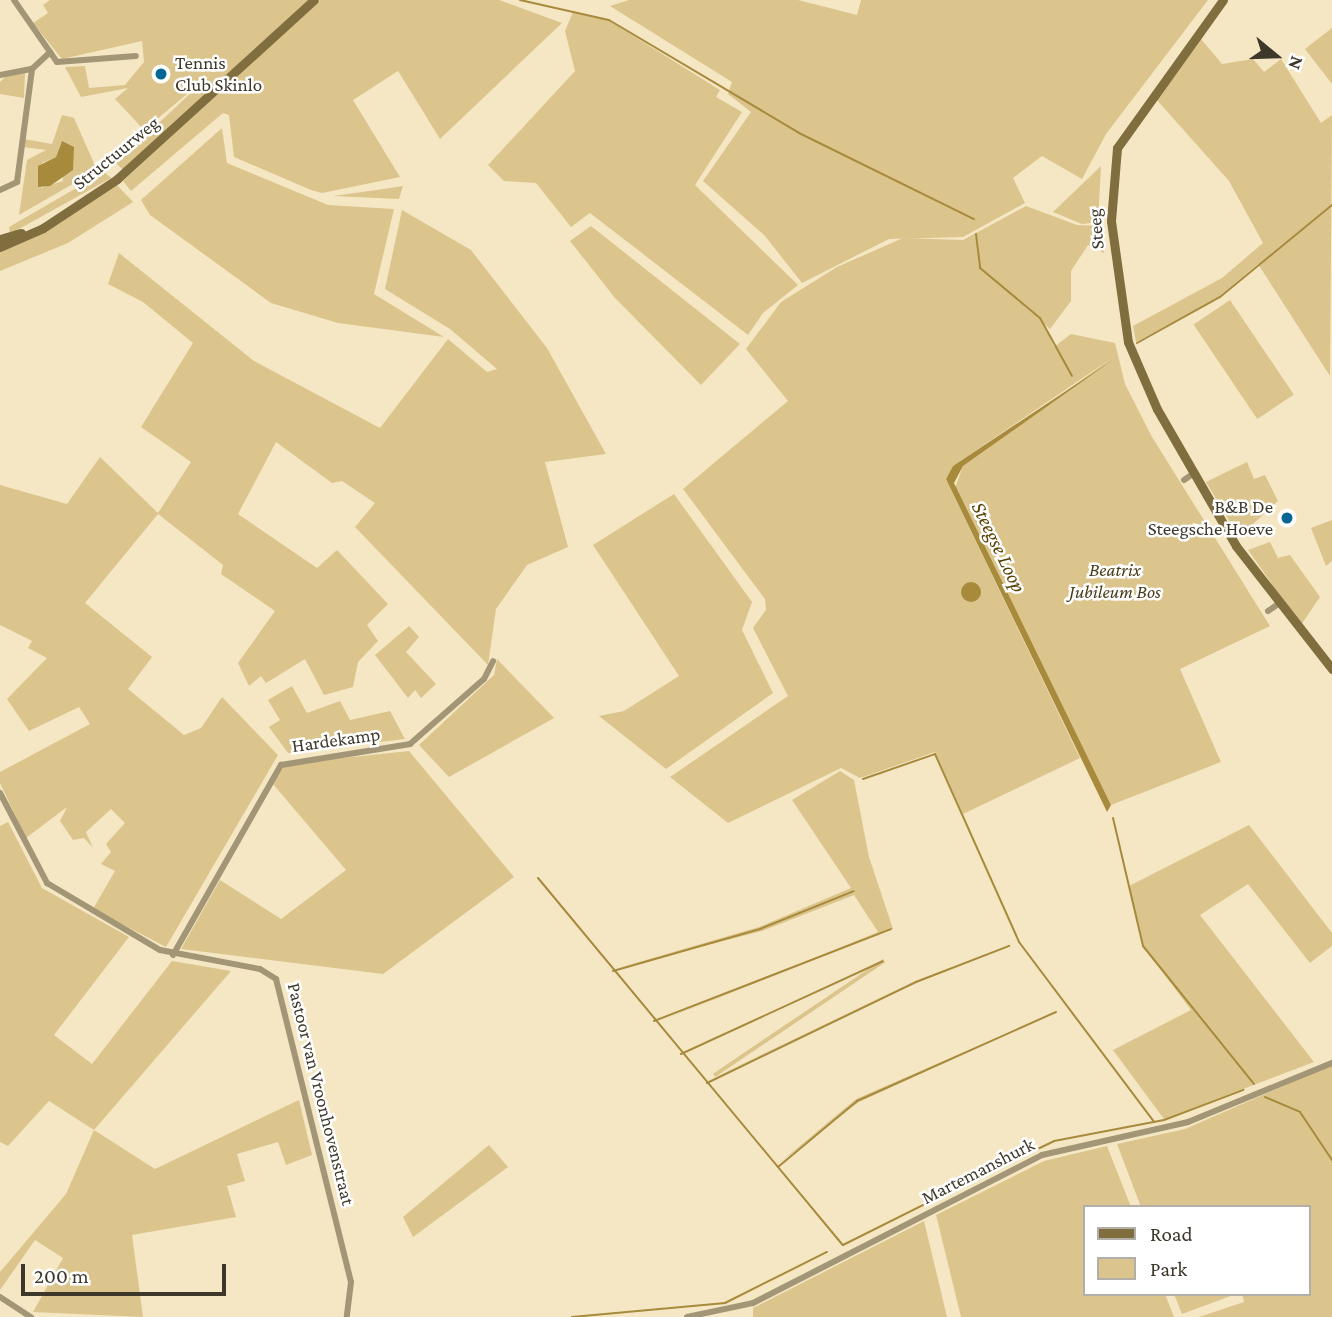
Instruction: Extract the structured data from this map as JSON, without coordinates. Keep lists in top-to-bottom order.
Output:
{
  "streets": {
    "street": [
      "Structuurweg",
      "Steeg",
      "Hardekamp",
      "Pastoor van Vroonhovenstraat",
      "Martemanshurk"
    ]
  },
  "crossings": [
    ["Hardekamp", "Pastoor van Vroonhovenstraat"]
  ],
  "water": ["Steegse Loop"],
  "parks": ["Beatrix Jubileum Bos"],
  "places": ["Tennis Club Skinlo", "B&B De Steegsche Hoeve"],
  "legend": ["Road", "Park"],
  "scale_bar": "200 m",
  "north": "right"
}
